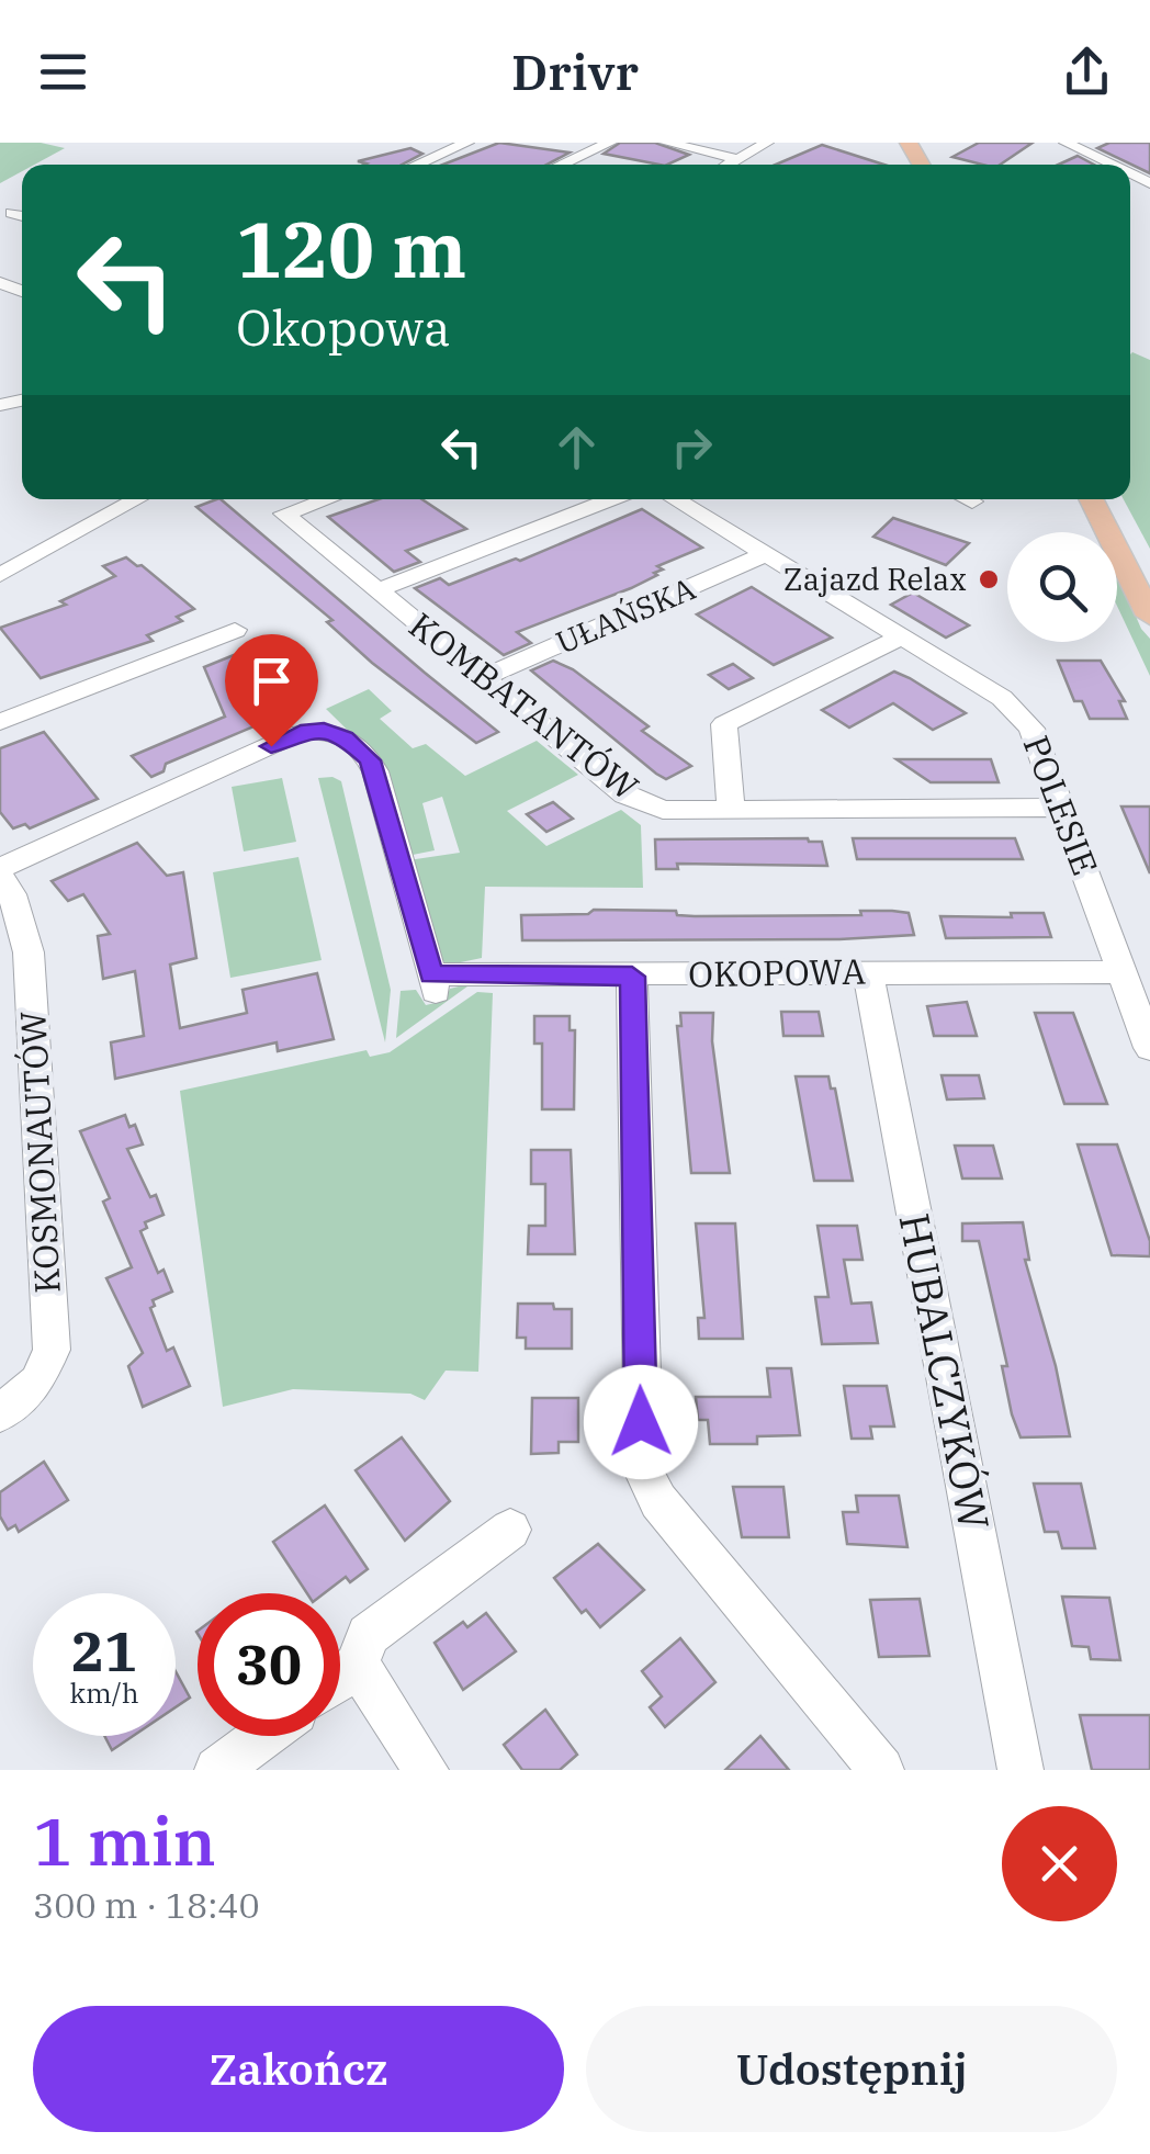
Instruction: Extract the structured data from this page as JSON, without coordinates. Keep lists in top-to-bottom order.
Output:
{
  "streets": {
    "street": [
      "UŁAŃSKA",
      "KOMBATANTÓW",
      "POLESIE",
      "OKOPOWA",
      "KOSMONAUTÓW",
      "HUBALCZYKÓW"
    ]
  },
  "crossings": [
    ["UŁAŃSKA", "KOMBATANTÓW"],
    ["UŁAŃSKA", "POLESIE"],
    ["KOMBATANTÓW", "POLESIE"],
    ["POLESIE", "OKOPOWA"],
    ["OKOPOWA", "HUBALCZYKÓW"]
  ],
  "places": ["Zajazd Relax"],
  "page": {
    "header": "Drivr",
    "turn": ["120 m", "Okopowa"],
    "speed": "21 km/h",
    "limit": "30",
    "heading": ["1 min", "300 m · 18:40"],
    "buttons": ["Zakończ", "Udostępnij"]
  }
}
